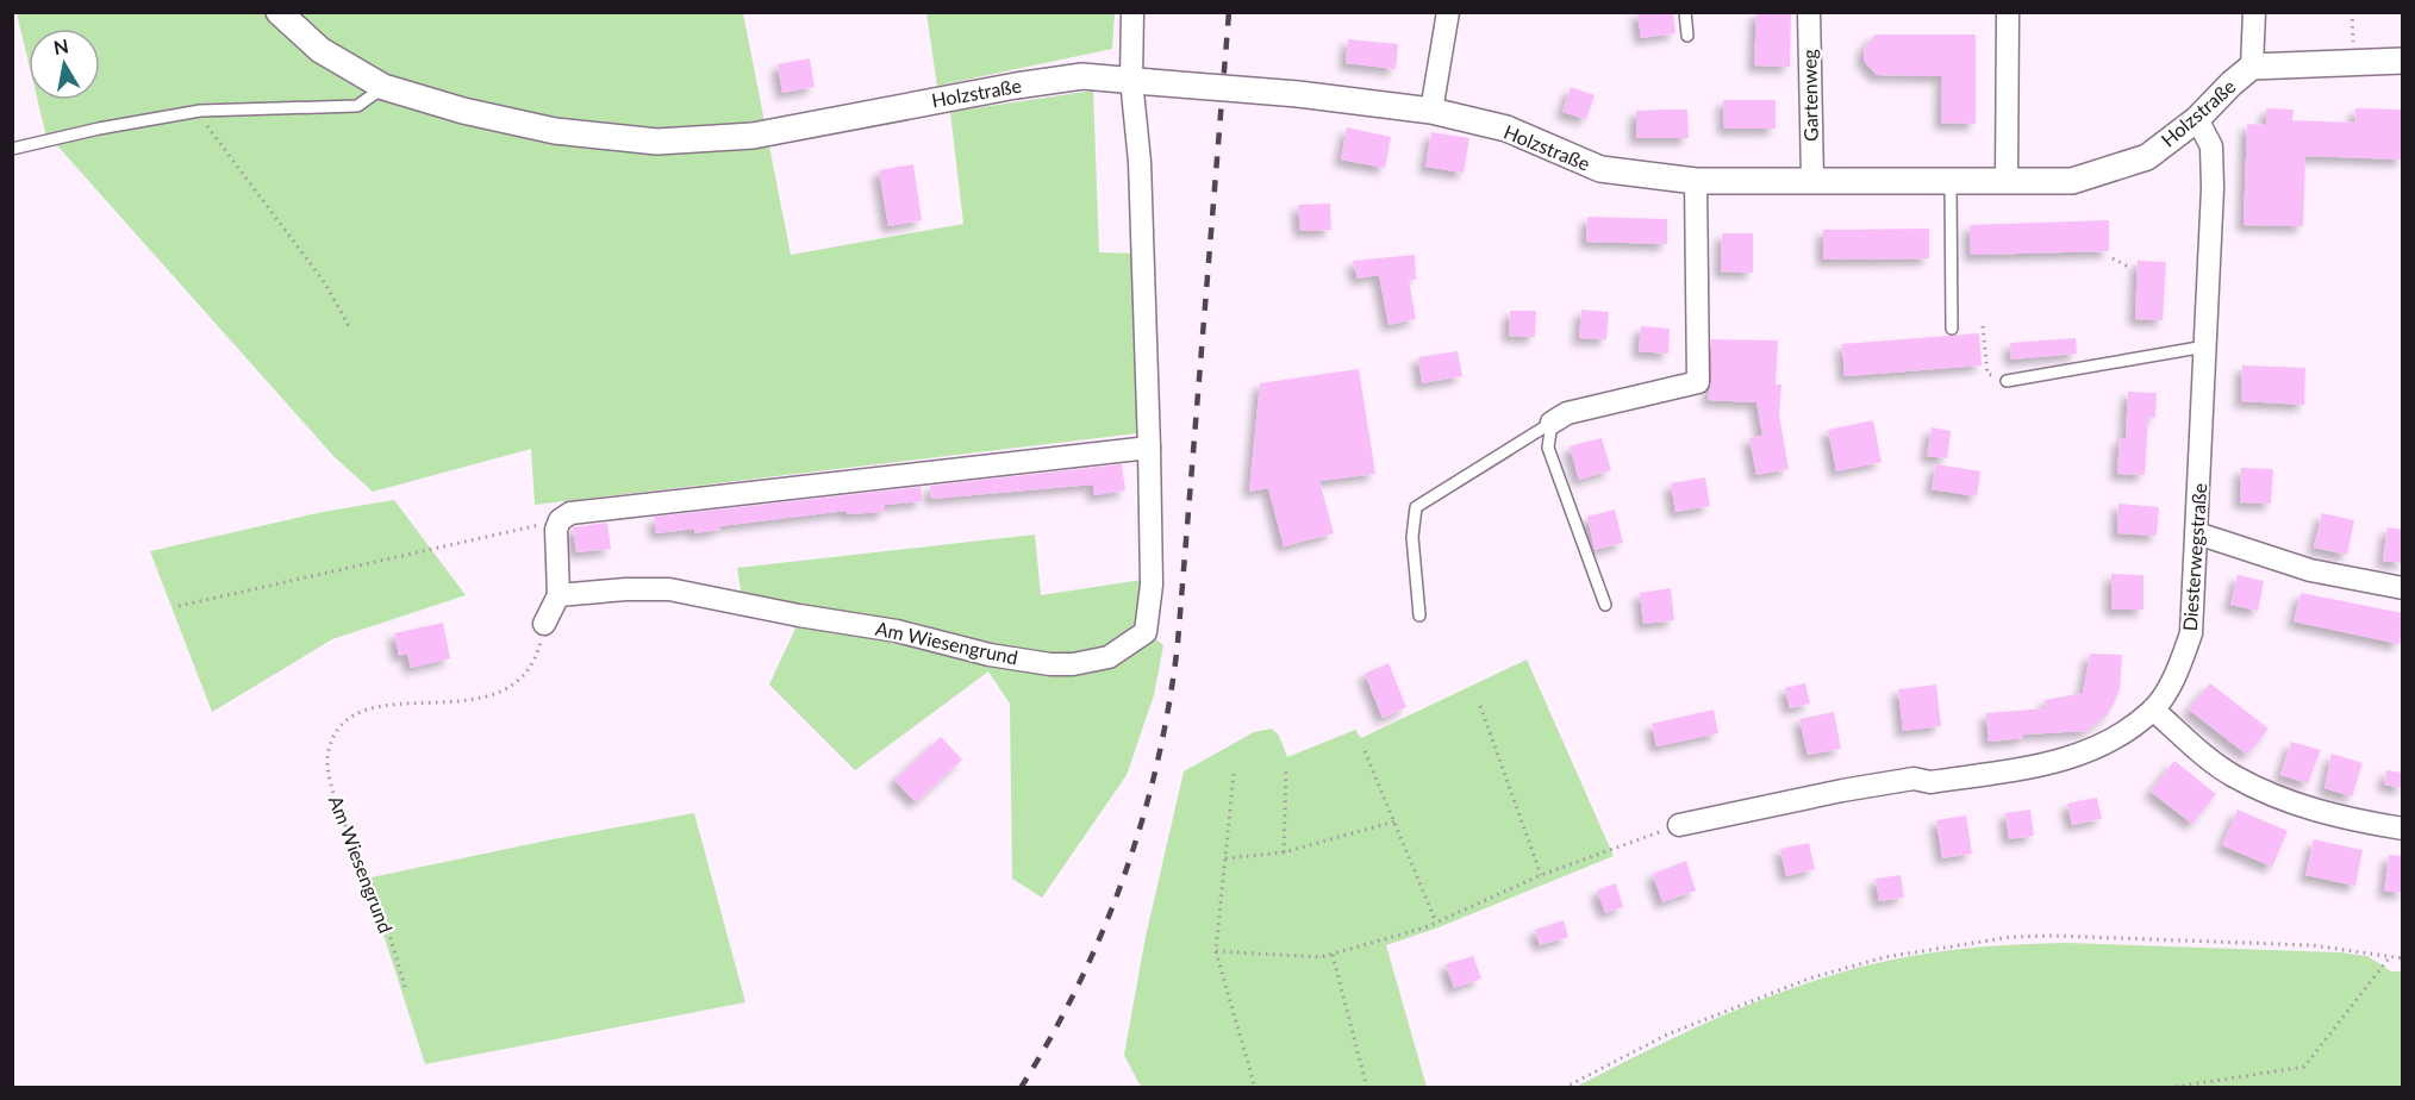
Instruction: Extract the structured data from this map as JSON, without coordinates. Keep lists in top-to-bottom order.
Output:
{
  "streets": {
    "street": [
      "Holzstraße",
      "Gartenweg",
      "Diesterwegstraße",
      "Am Wiesengrund"
    ]
  },
  "crossings": [
    ["Holzstraße", "Gartenweg"],
    ["Holzstraße", "Diesterwegstraße"],
    ["Holzstraße", "Am Wiesengrund"]
  ],
  "north": "top"
}
